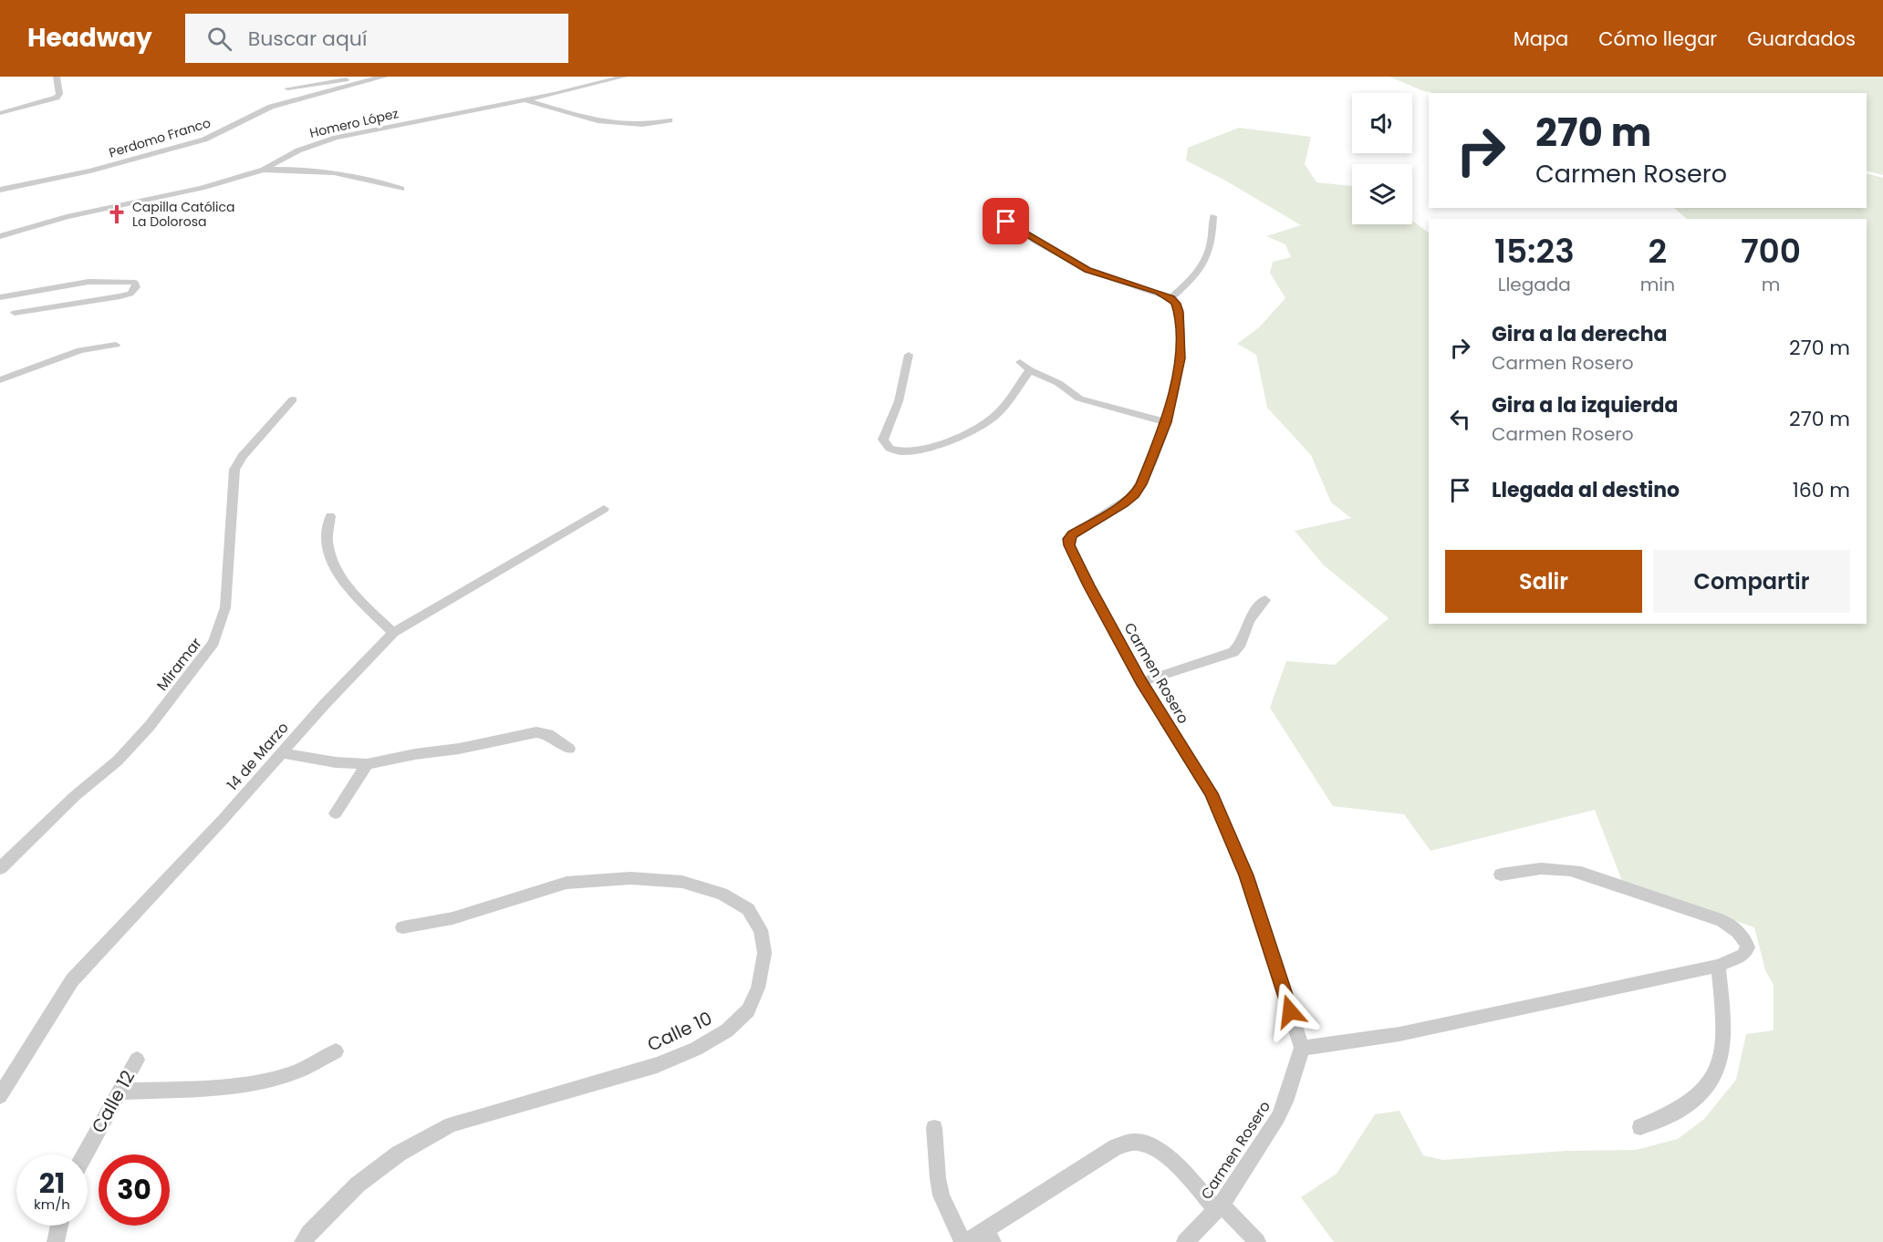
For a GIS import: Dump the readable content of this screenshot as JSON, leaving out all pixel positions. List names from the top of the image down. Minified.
{"streets":{"street":["Homero López","Perdomo Franco","Miramar","Carmen Rosero","14 de Marzo","Calle 10","Calle 12"]},"places":{"church":["Capilla Católica La Dolorosa"]},"page":{"header":"Headway","search":"Buscar aquí","nav":["Mapa","Cómo llegar","Guardados"],"turn":["270 m","Carmen Rosero"],"eta":["15:23","Llegada","2","min","700","m"],"list":[{"name":"Gira a la derecha","note":"Carmen Rosero","value":"270 m"},{"name":"Gira a la izquierda","note":"Carmen Rosero","value":"270 m"},{"name":"Llegada al destino","value":"160 m"}],"buttons":["Salir","Compartir"],"speed":"21 km/h","limit":"30"}}
